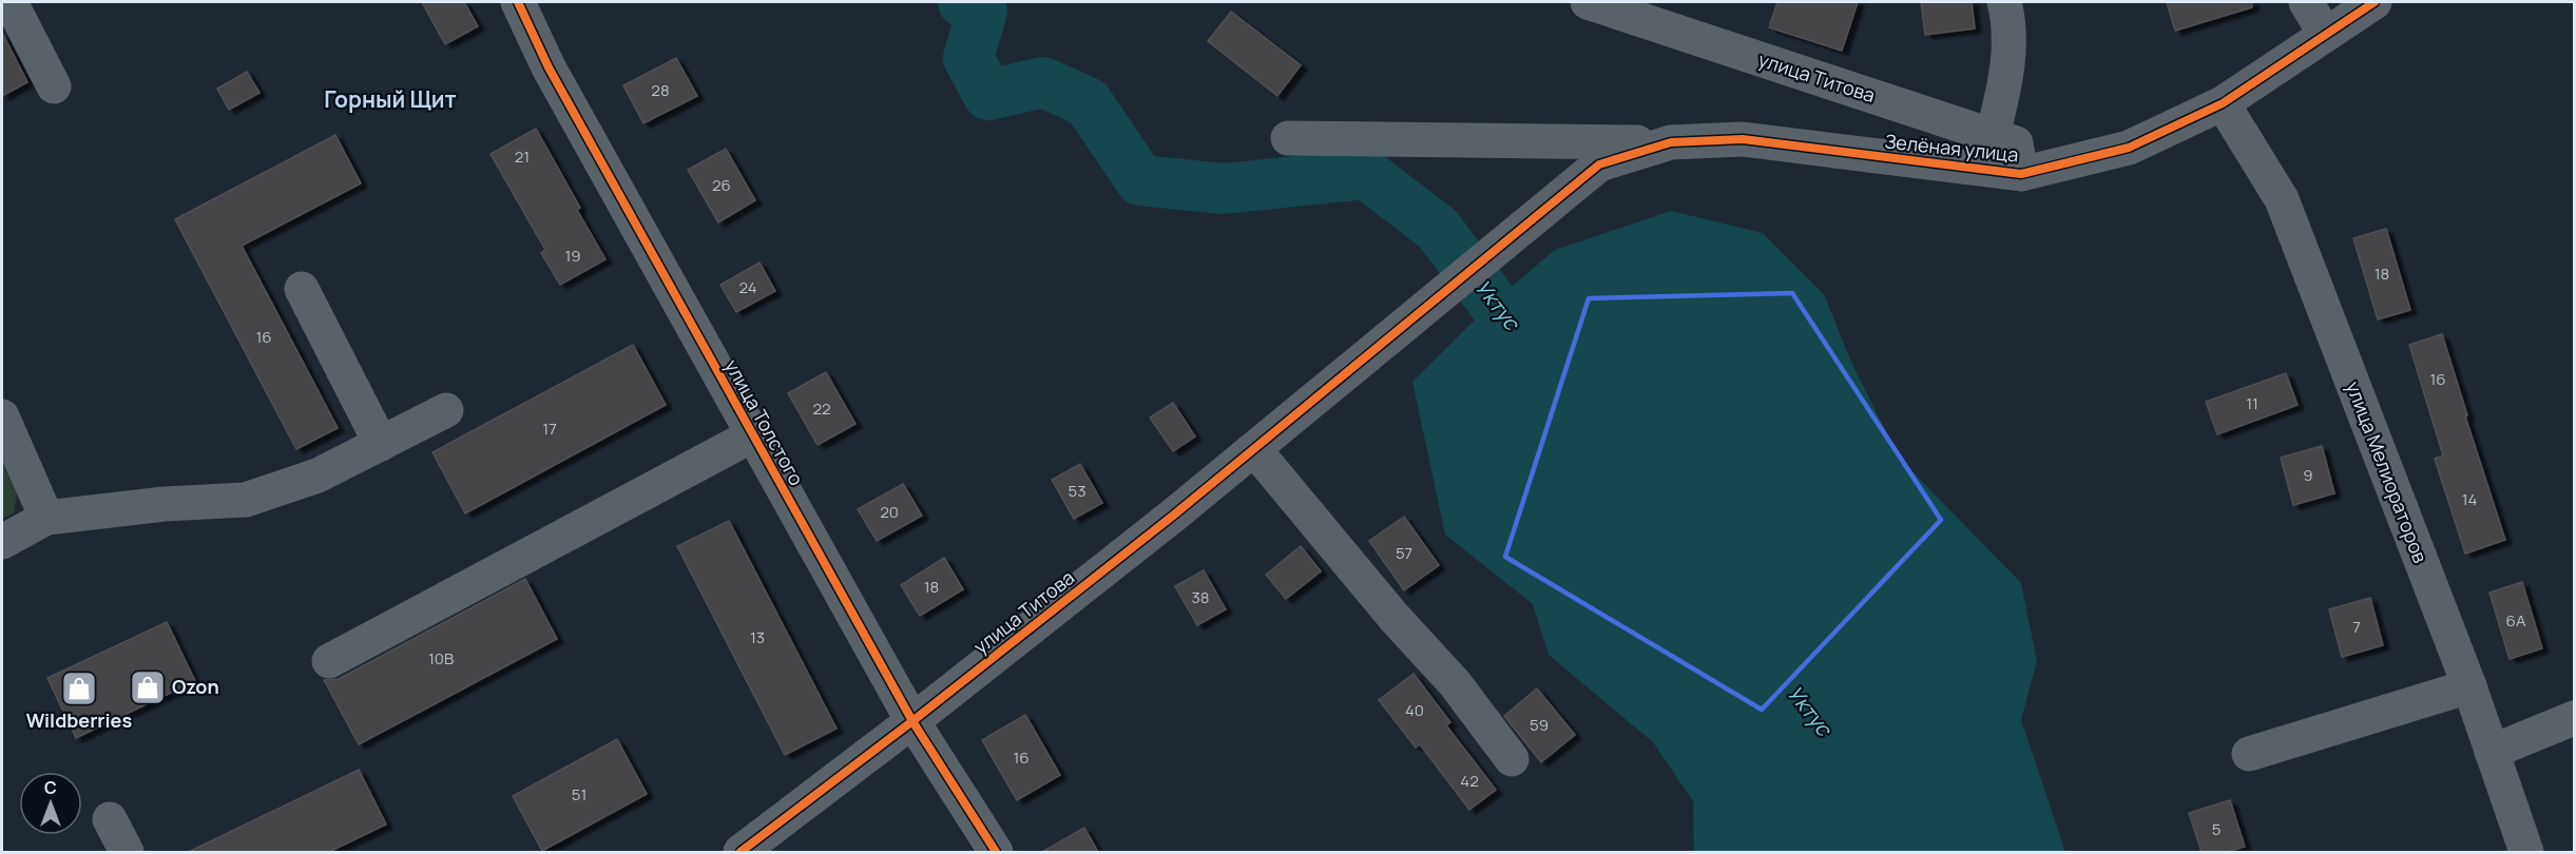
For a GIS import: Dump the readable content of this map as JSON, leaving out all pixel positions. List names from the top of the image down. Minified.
{"streets":{"street":["улица Титова","Зелёная улица","улица Толстого","улица Мелиораторов"]},"crossings":[["улица Титова","Зелёная улица"],["улица Титова","улица Толстого"],["Зелёная улица","улица Мелиораторов"]],"districts":["Горный Щит"],"water":["Уктус"],"places":{"shop":["Ozon","Wildberries"]},"house_numbers":["28","21","26","19","18","24","16","16","11","22","17","9","53","14","20","57","18","38","6А","7","13","10В","40","59","16","42","51","5"],"north":"top"}
